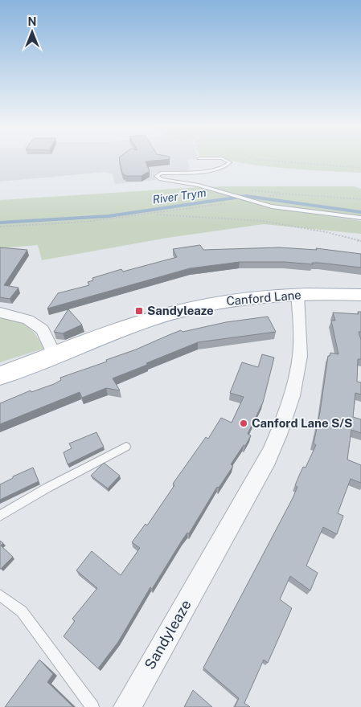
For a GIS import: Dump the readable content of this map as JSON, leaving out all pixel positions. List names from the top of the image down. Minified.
{"streets":{"main road":["Canford Lane"],"street":["Sandyleaze"]},"crossings":[["Canford Lane","Sandyleaze"]],"water":["River Trym"],"places":{"transit":["Sandyleaze"],"other":["Canford Lane S/S"]},"north":"top"}
